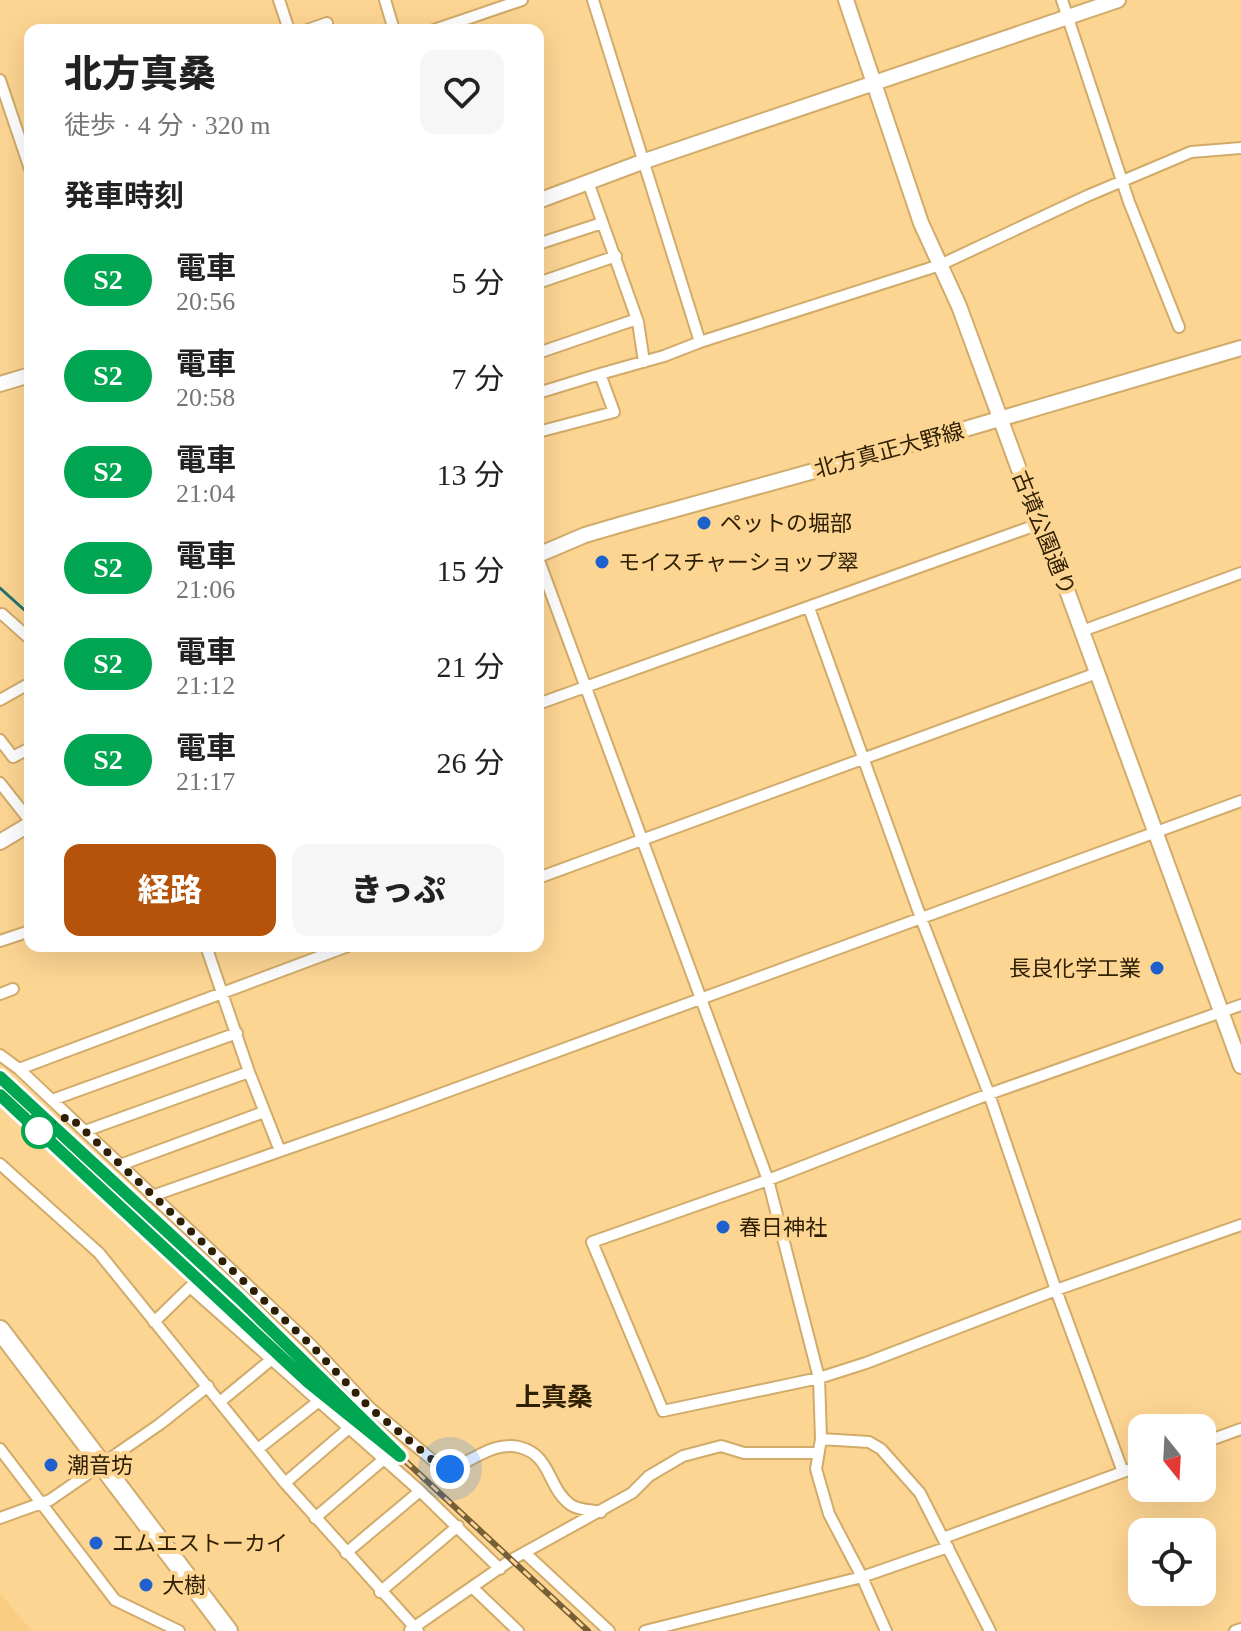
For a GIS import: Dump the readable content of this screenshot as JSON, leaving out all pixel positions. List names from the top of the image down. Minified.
{"streets":{"street":["北方真正大野線","古墳公園通り"]},"crossings":[["北方真正大野線","古墳公園通り"]],"districts":["上真桑"],"places":["ペットの堀部","モイスチャーショップ翠","長良化学工業","春日神社","潮音坊","エムエストーカイ","大樹"],"north":"bottom","page":{"heading":[["北方真桑","徒歩 · 4 分 · 320 m"],"発車時刻"],"list":[{"mark":"S2","name":"電車","note":"20:56","value":"5 分"},{"mark":"S2","name":"電車","note":"20:58","value":"7 分"},{"mark":"S2","name":"電車","note":"21:04","value":"13 分"},{"mark":"S2","name":"電車","note":"21:06","value":"15 分"},{"mark":"S2","name":"電車","note":"21:12","value":"21 分"},{"mark":"S2","name":"電車","note":"21:17","value":"26 分"}],"buttons":["経路","きっぷ"]}}
